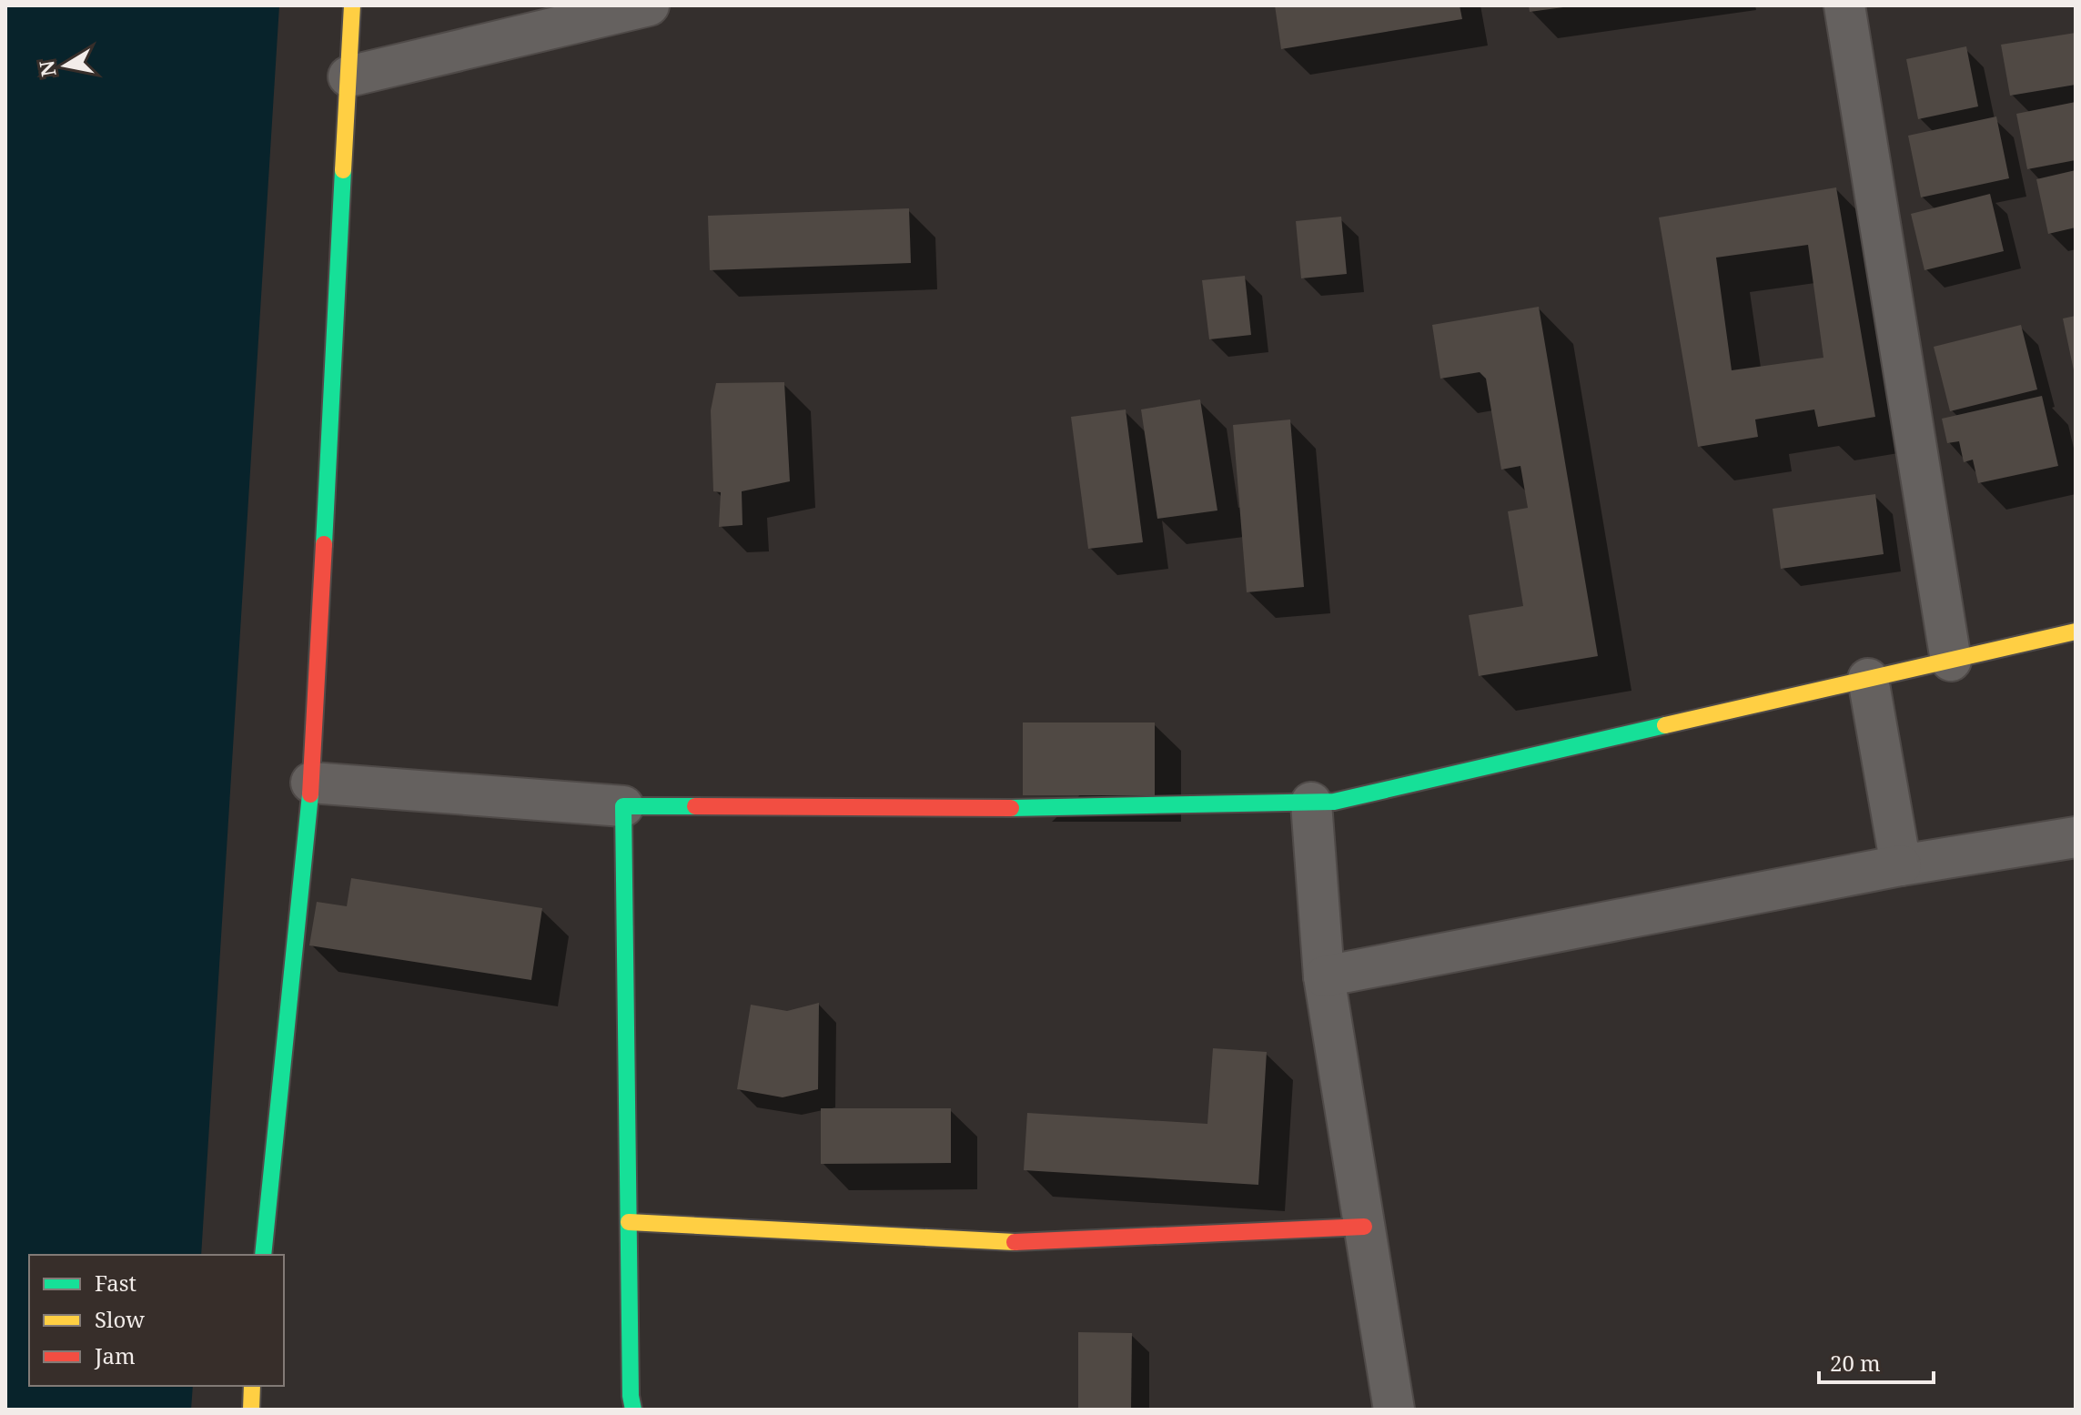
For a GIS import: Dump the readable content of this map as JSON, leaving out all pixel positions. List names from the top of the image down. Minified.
{"legend":["Fast","Slow","Jam"],"scale_bar":"20 m","north":"left"}
